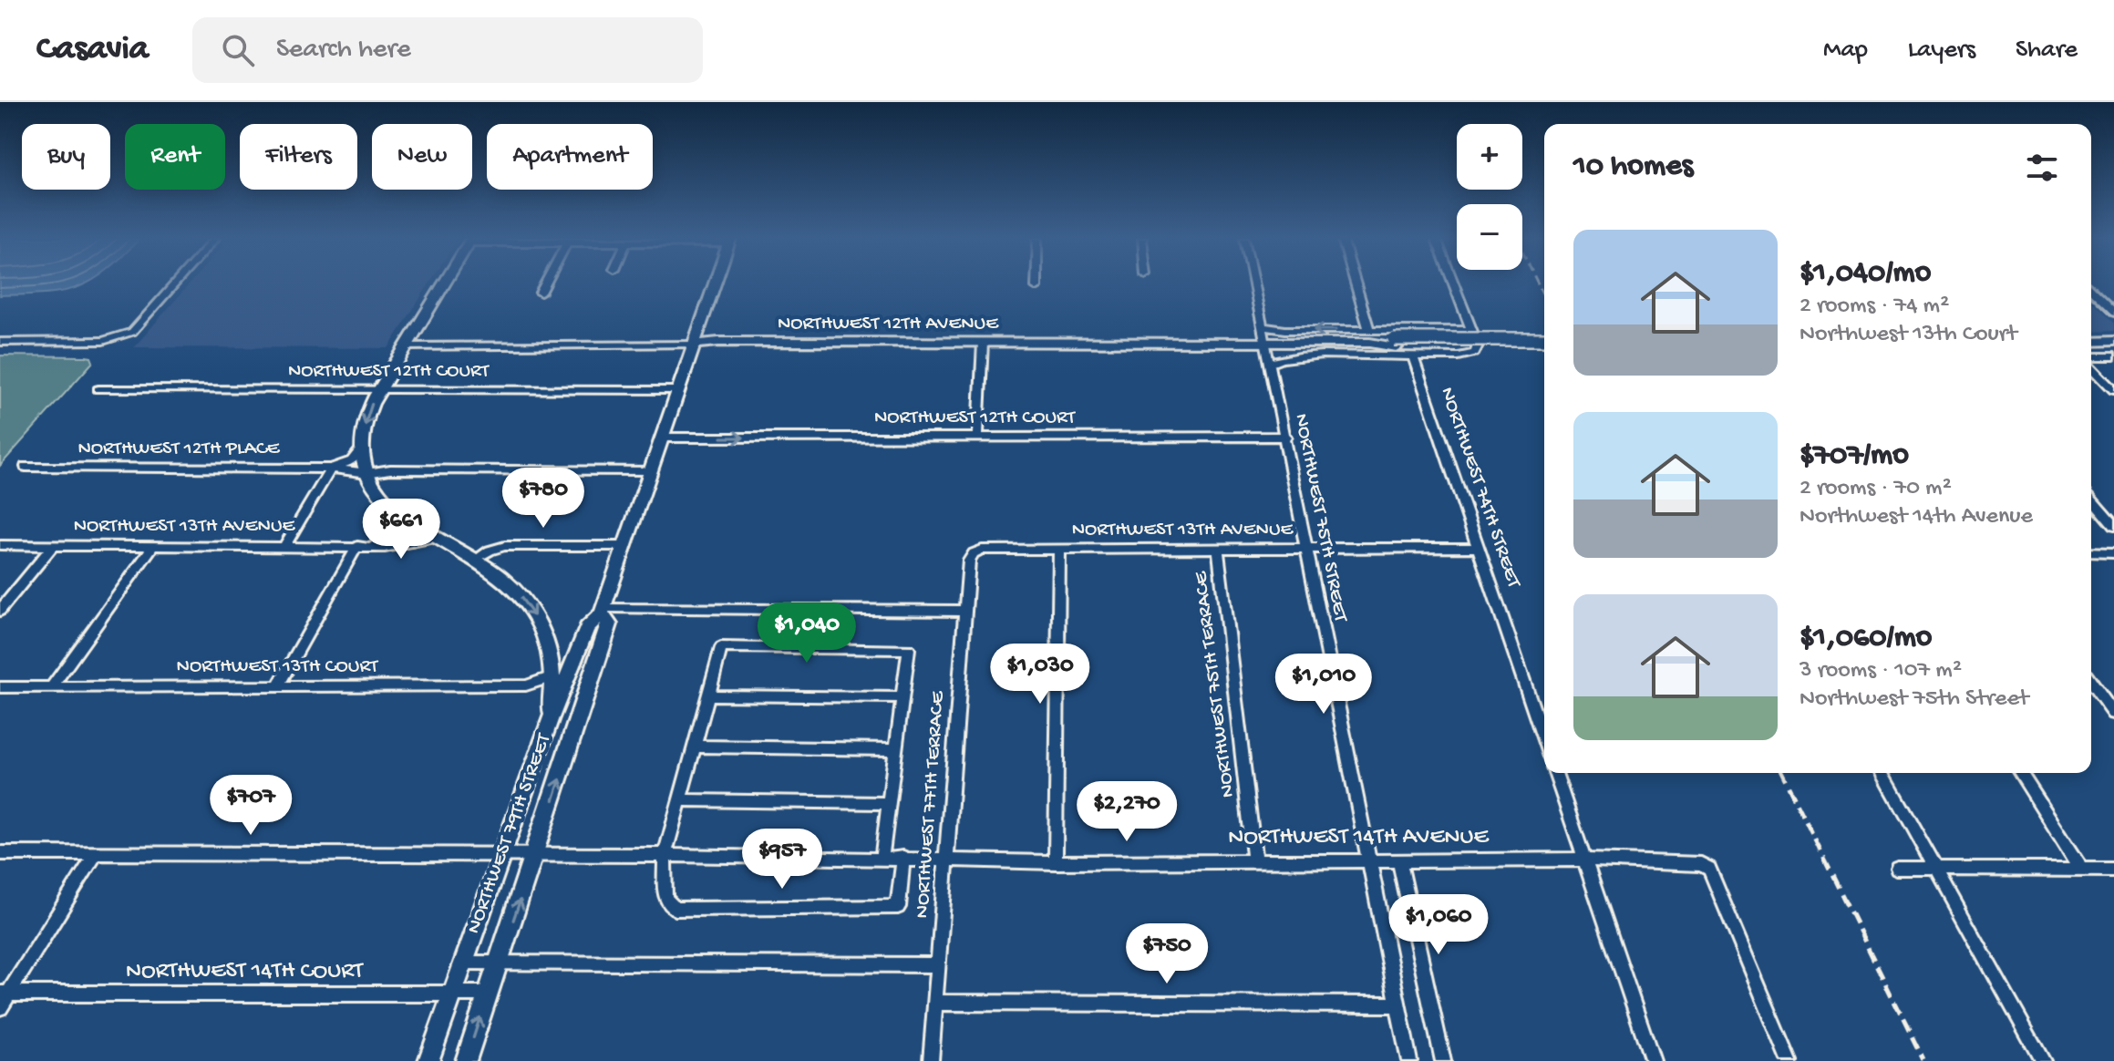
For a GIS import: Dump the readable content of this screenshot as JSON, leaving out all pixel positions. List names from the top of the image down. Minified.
{"streets":{"main road":["NORTHWEST 12TH AVENUE","NORTHWEST 79TH STREET"],"street":["NORTHWEST 12TH COURT","NORTHWEST 12TH PLACE","NORTHWEST 74TH STREET","NORTHWEST 75TH STREET","NORTHWEST 13TH AVENUE","NORTHWEST 13TH COURT","NORTHWEST 75TH TERRACE","NORTHWEST 77TH TERRACE","NORTHWEST 14TH AVENUE","NORTHWEST 14TH COURT"]},"crossings":[["NORTHWEST 12TH AVENUE","NORTHWEST 75TH STREET"],["NORTHWEST 12TH AVENUE","NORTHWEST 79TH STREET"],["NORTHWEST 12TH COURT","NORTHWEST 75TH STREET"],["NORTHWEST 12TH COURT","NORTHWEST 79TH STREET"],["NORTHWEST 12TH PLACE","NORTHWEST 79TH STREET"],["NORTHWEST 74TH STREET","NORTHWEST 13TH AVENUE"],["NORTHWEST 75TH STREET","NORTHWEST 13TH AVENUE"],["NORTHWEST 75TH STREET","NORTHWEST 14TH AVENUE"],["NORTHWEST 13TH AVENUE","NORTHWEST 75TH TERRACE"],["NORTHWEST 13TH AVENUE","NORTHWEST 77TH TERRACE"],["NORTHWEST 75TH TERRACE","NORTHWEST 14TH AVENUE"],["NORTHWEST 77TH TERRACE","NORTHWEST 14TH AVENUE"],["NORTHWEST 79TH STREET","NORTHWEST 14TH AVENUE"],["NORTHWEST 79TH STREET","NORTHWEST 14TH COURT"]],"page":{"header":"Casavia","search":"Search here","nav":["Map","Layers","Share"],"map_buttons":["+","−"],"chip":["Buy","Rent","Filters","New","Apartment"],"heading":"10 homes","list":[{"name":"$1,040/mo","note":"2 rooms · 74 m² · Northwest 13th Court"},{"name":"$707/mo","note":"2 rooms · 70 m² · Northwest 14th Avenue"},{"name":"$1,060/mo","note":"3 rooms · 107 m² · Northwest 75th Street"}],"price":["$780","$661","$1,040","$1,030","$1,010","$707","$2,270","$957","$1,060","$750"]}}
